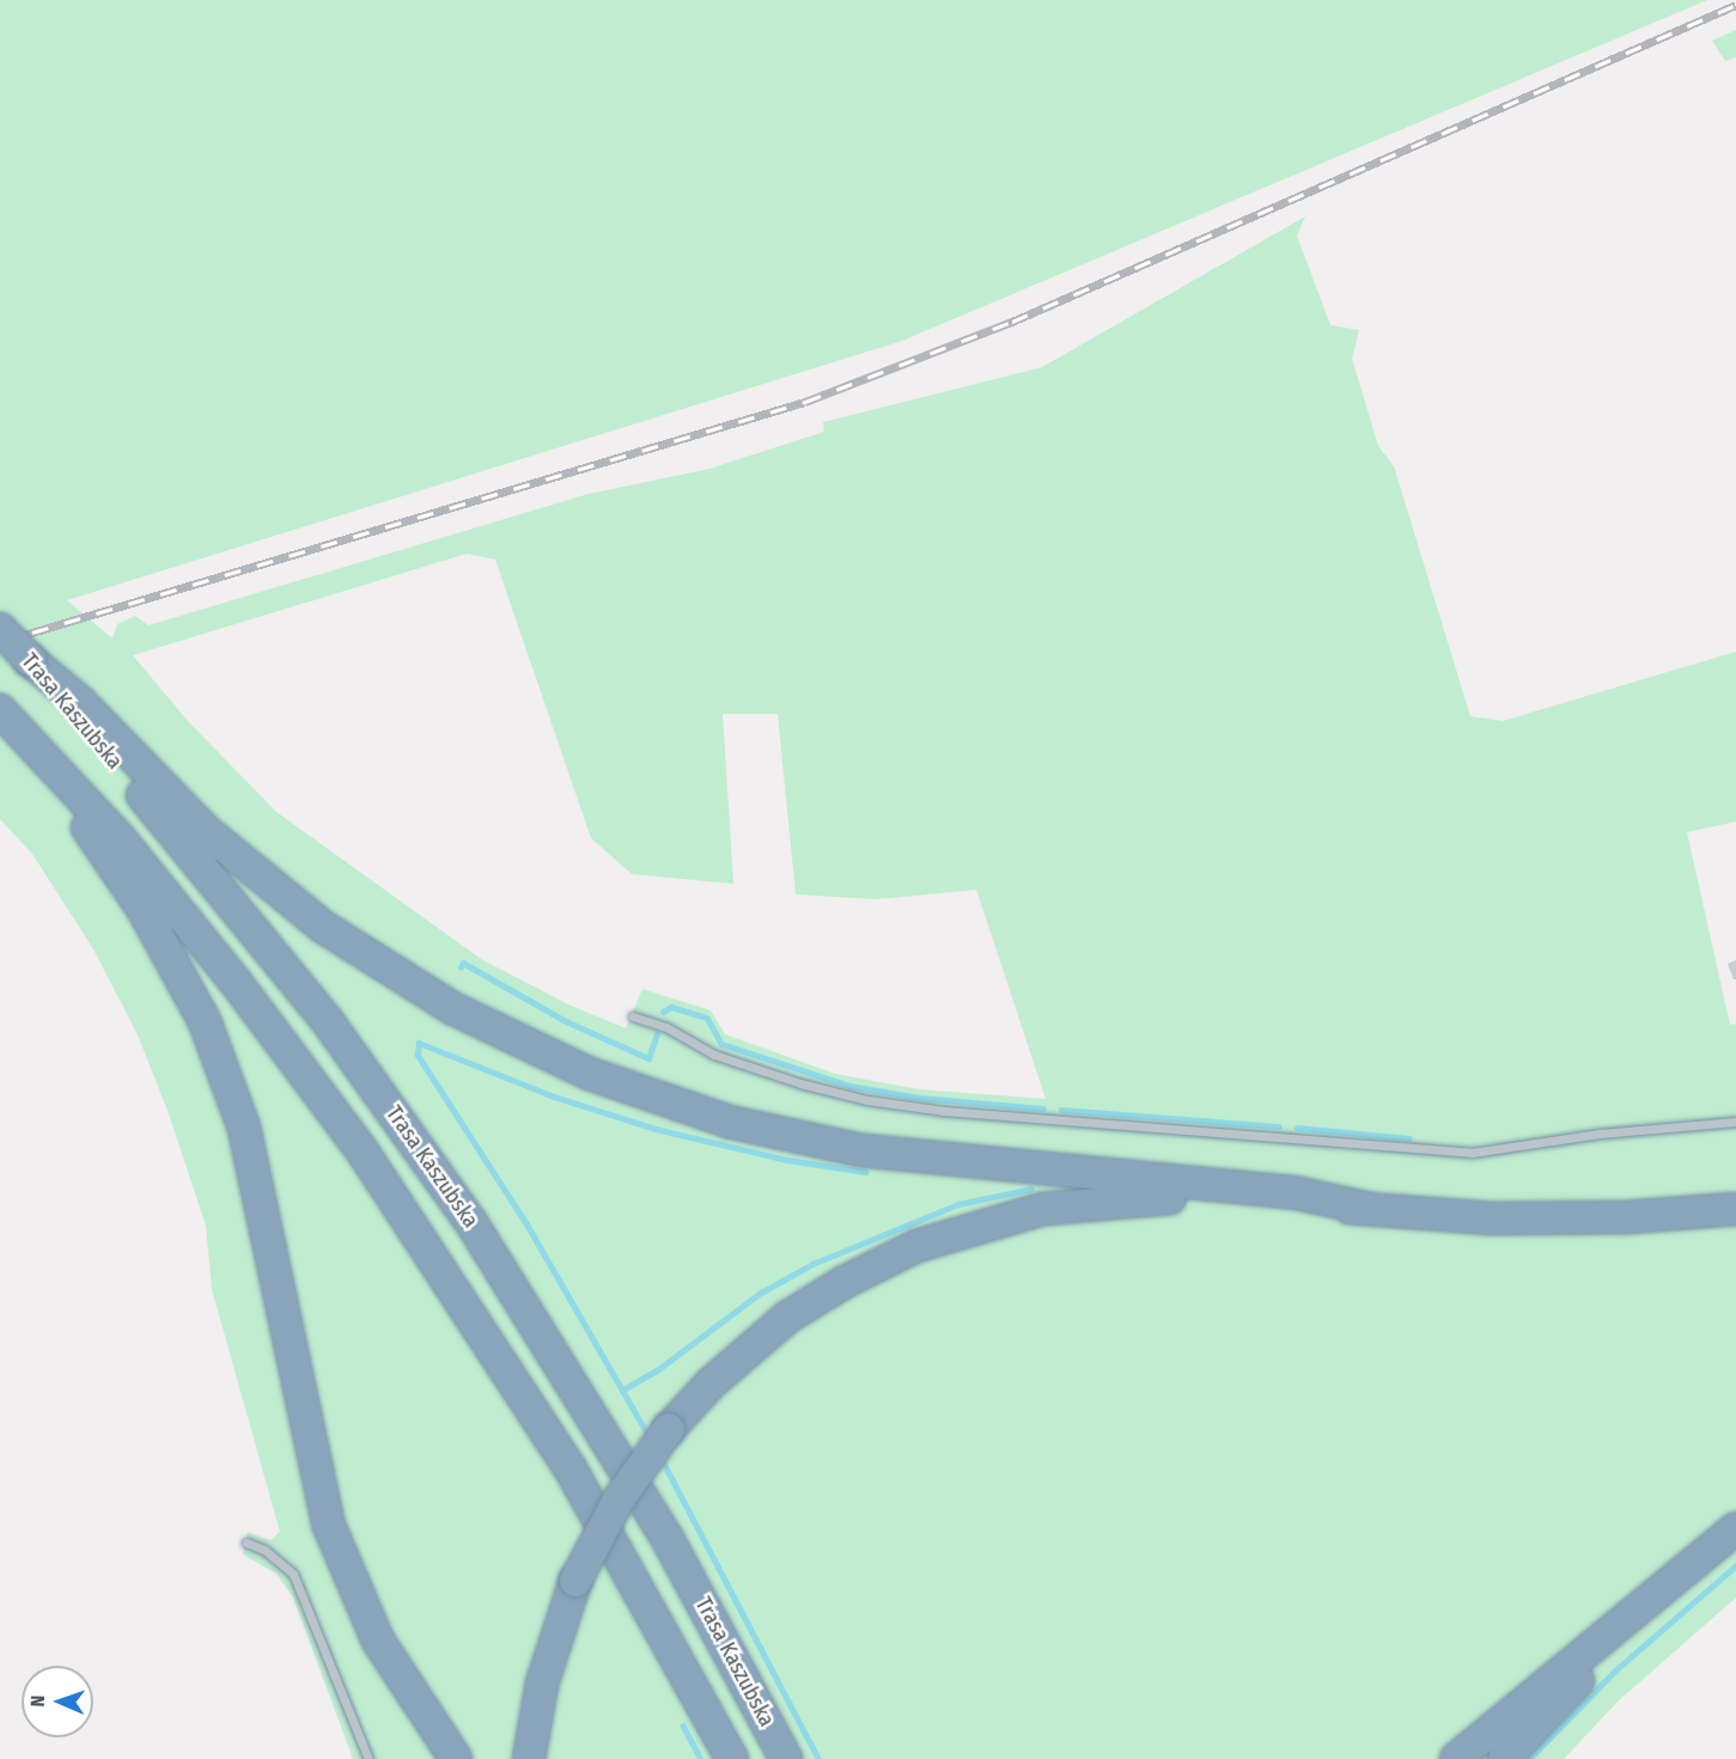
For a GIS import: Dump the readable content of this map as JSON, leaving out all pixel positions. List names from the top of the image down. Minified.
{"streets":{"highway":["Trasa Kaszubska"]},"north":"left"}
